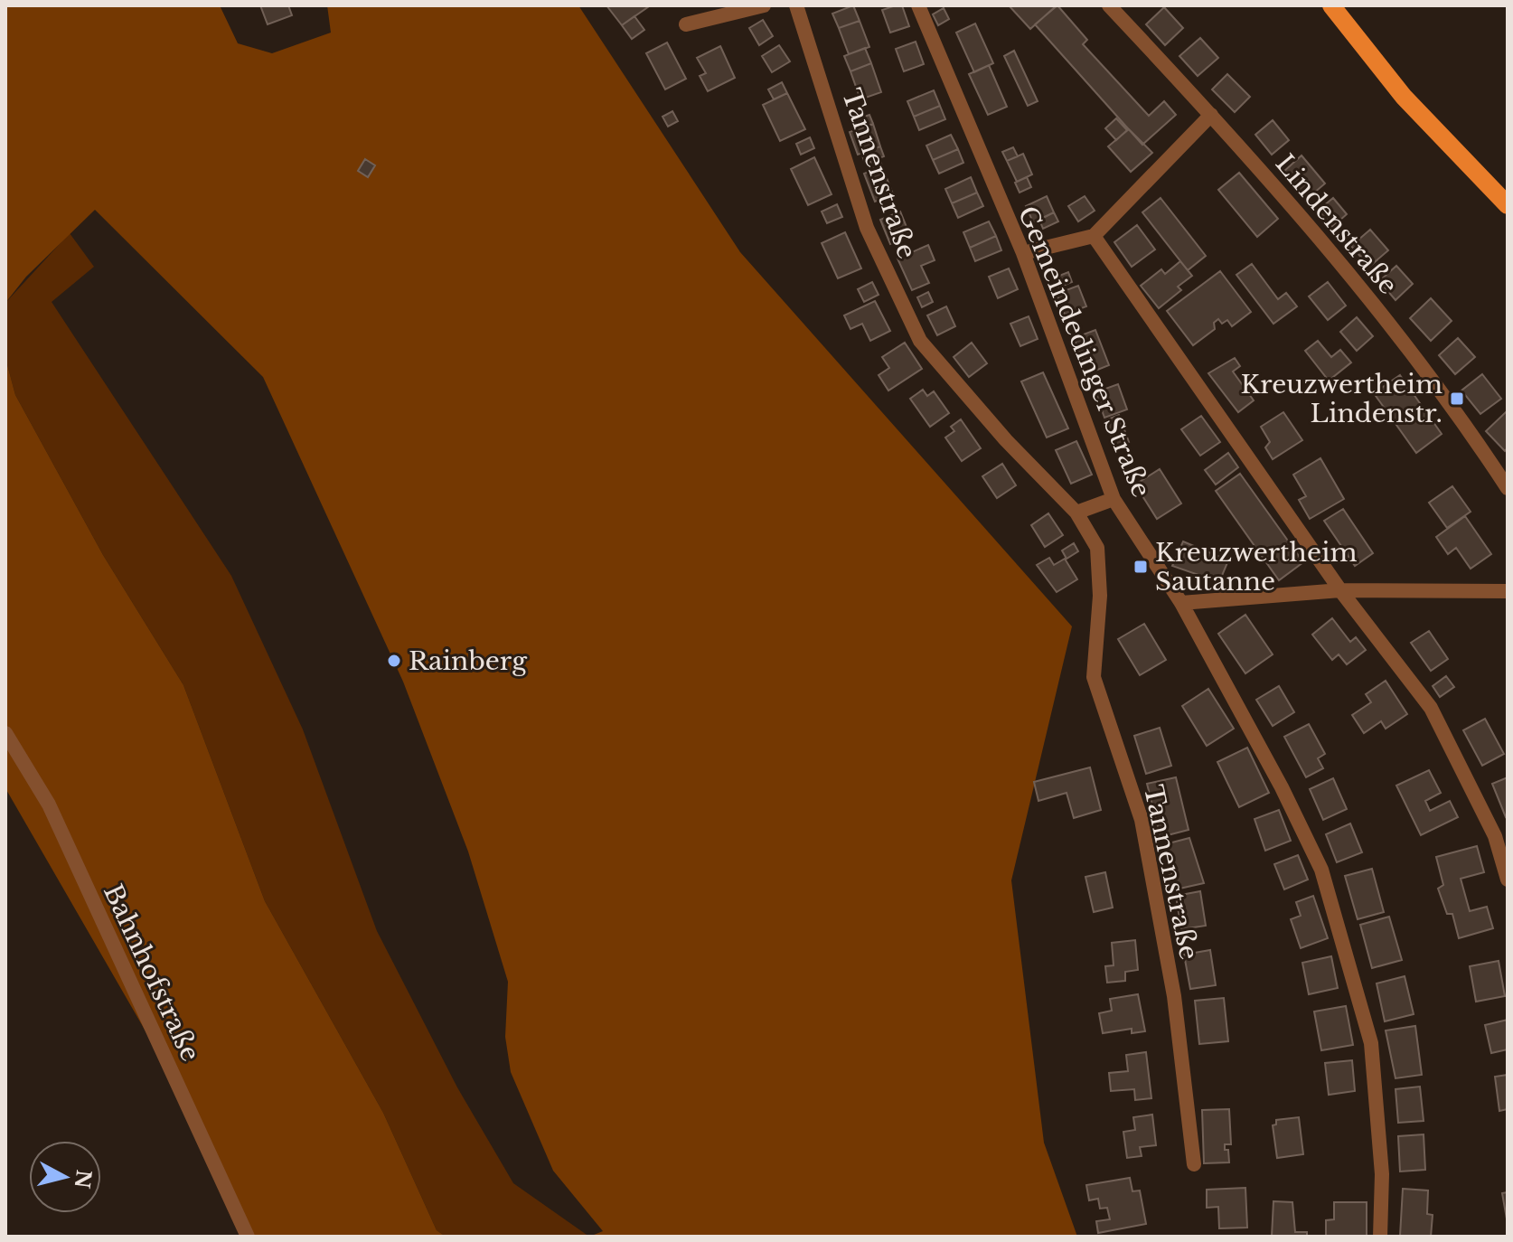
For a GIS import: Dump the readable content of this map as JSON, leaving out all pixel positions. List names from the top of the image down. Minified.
{"streets":{"street":["Tannenstraße","Lindenstraße","Gemeindedinger Straße","Bahnhofstraße"]},"places":{"transit":["Kreuzwertheim Lindenstr.","Kreuzwertheim Sautanne"],"other":["Rainberg"]},"north":"right"}
